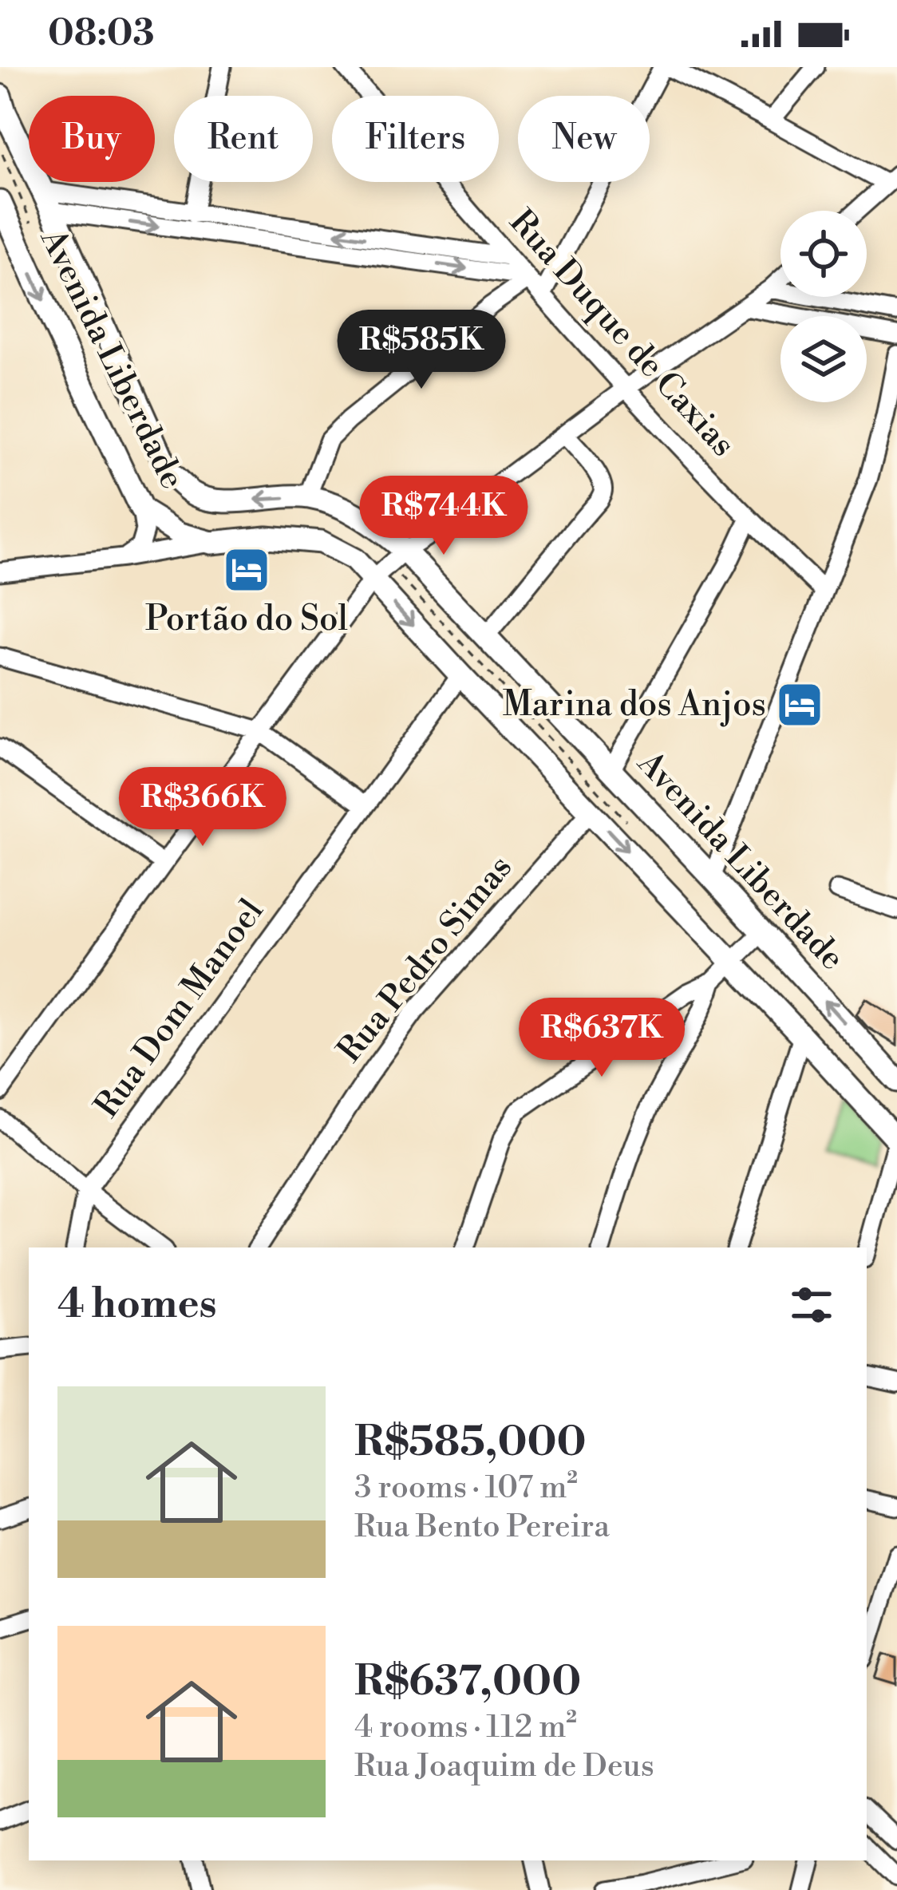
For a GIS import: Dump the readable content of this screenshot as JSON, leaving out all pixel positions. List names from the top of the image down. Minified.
{"streets":{"main road":["Avenida Liberdade"],"street":["Rua Duque de Caxias","Rua Pedro Simas","Rua Dom Manoel"]},"crossings":[["Avenida Liberdade","Rua Pedro Simas"],["Avenida Liberdade","Rua Dom Manoel"]],"places":{"hotel":["Portão do Sol","Marina dos Anjos"]},"page":{"status":"08:03","chip":["Buy","Rent","Filters","New"],"price":["R$585K","R$744K","R$366K","R$637K"],"heading":"4 homes","list":[{"name":"R$585,000","note":"3 rooms · 107 m² · Rua Bento Pereira"},{"name":"R$637,000","note":"4 rooms · 112 m² · Rua Joaquim de Deus"}]}}
